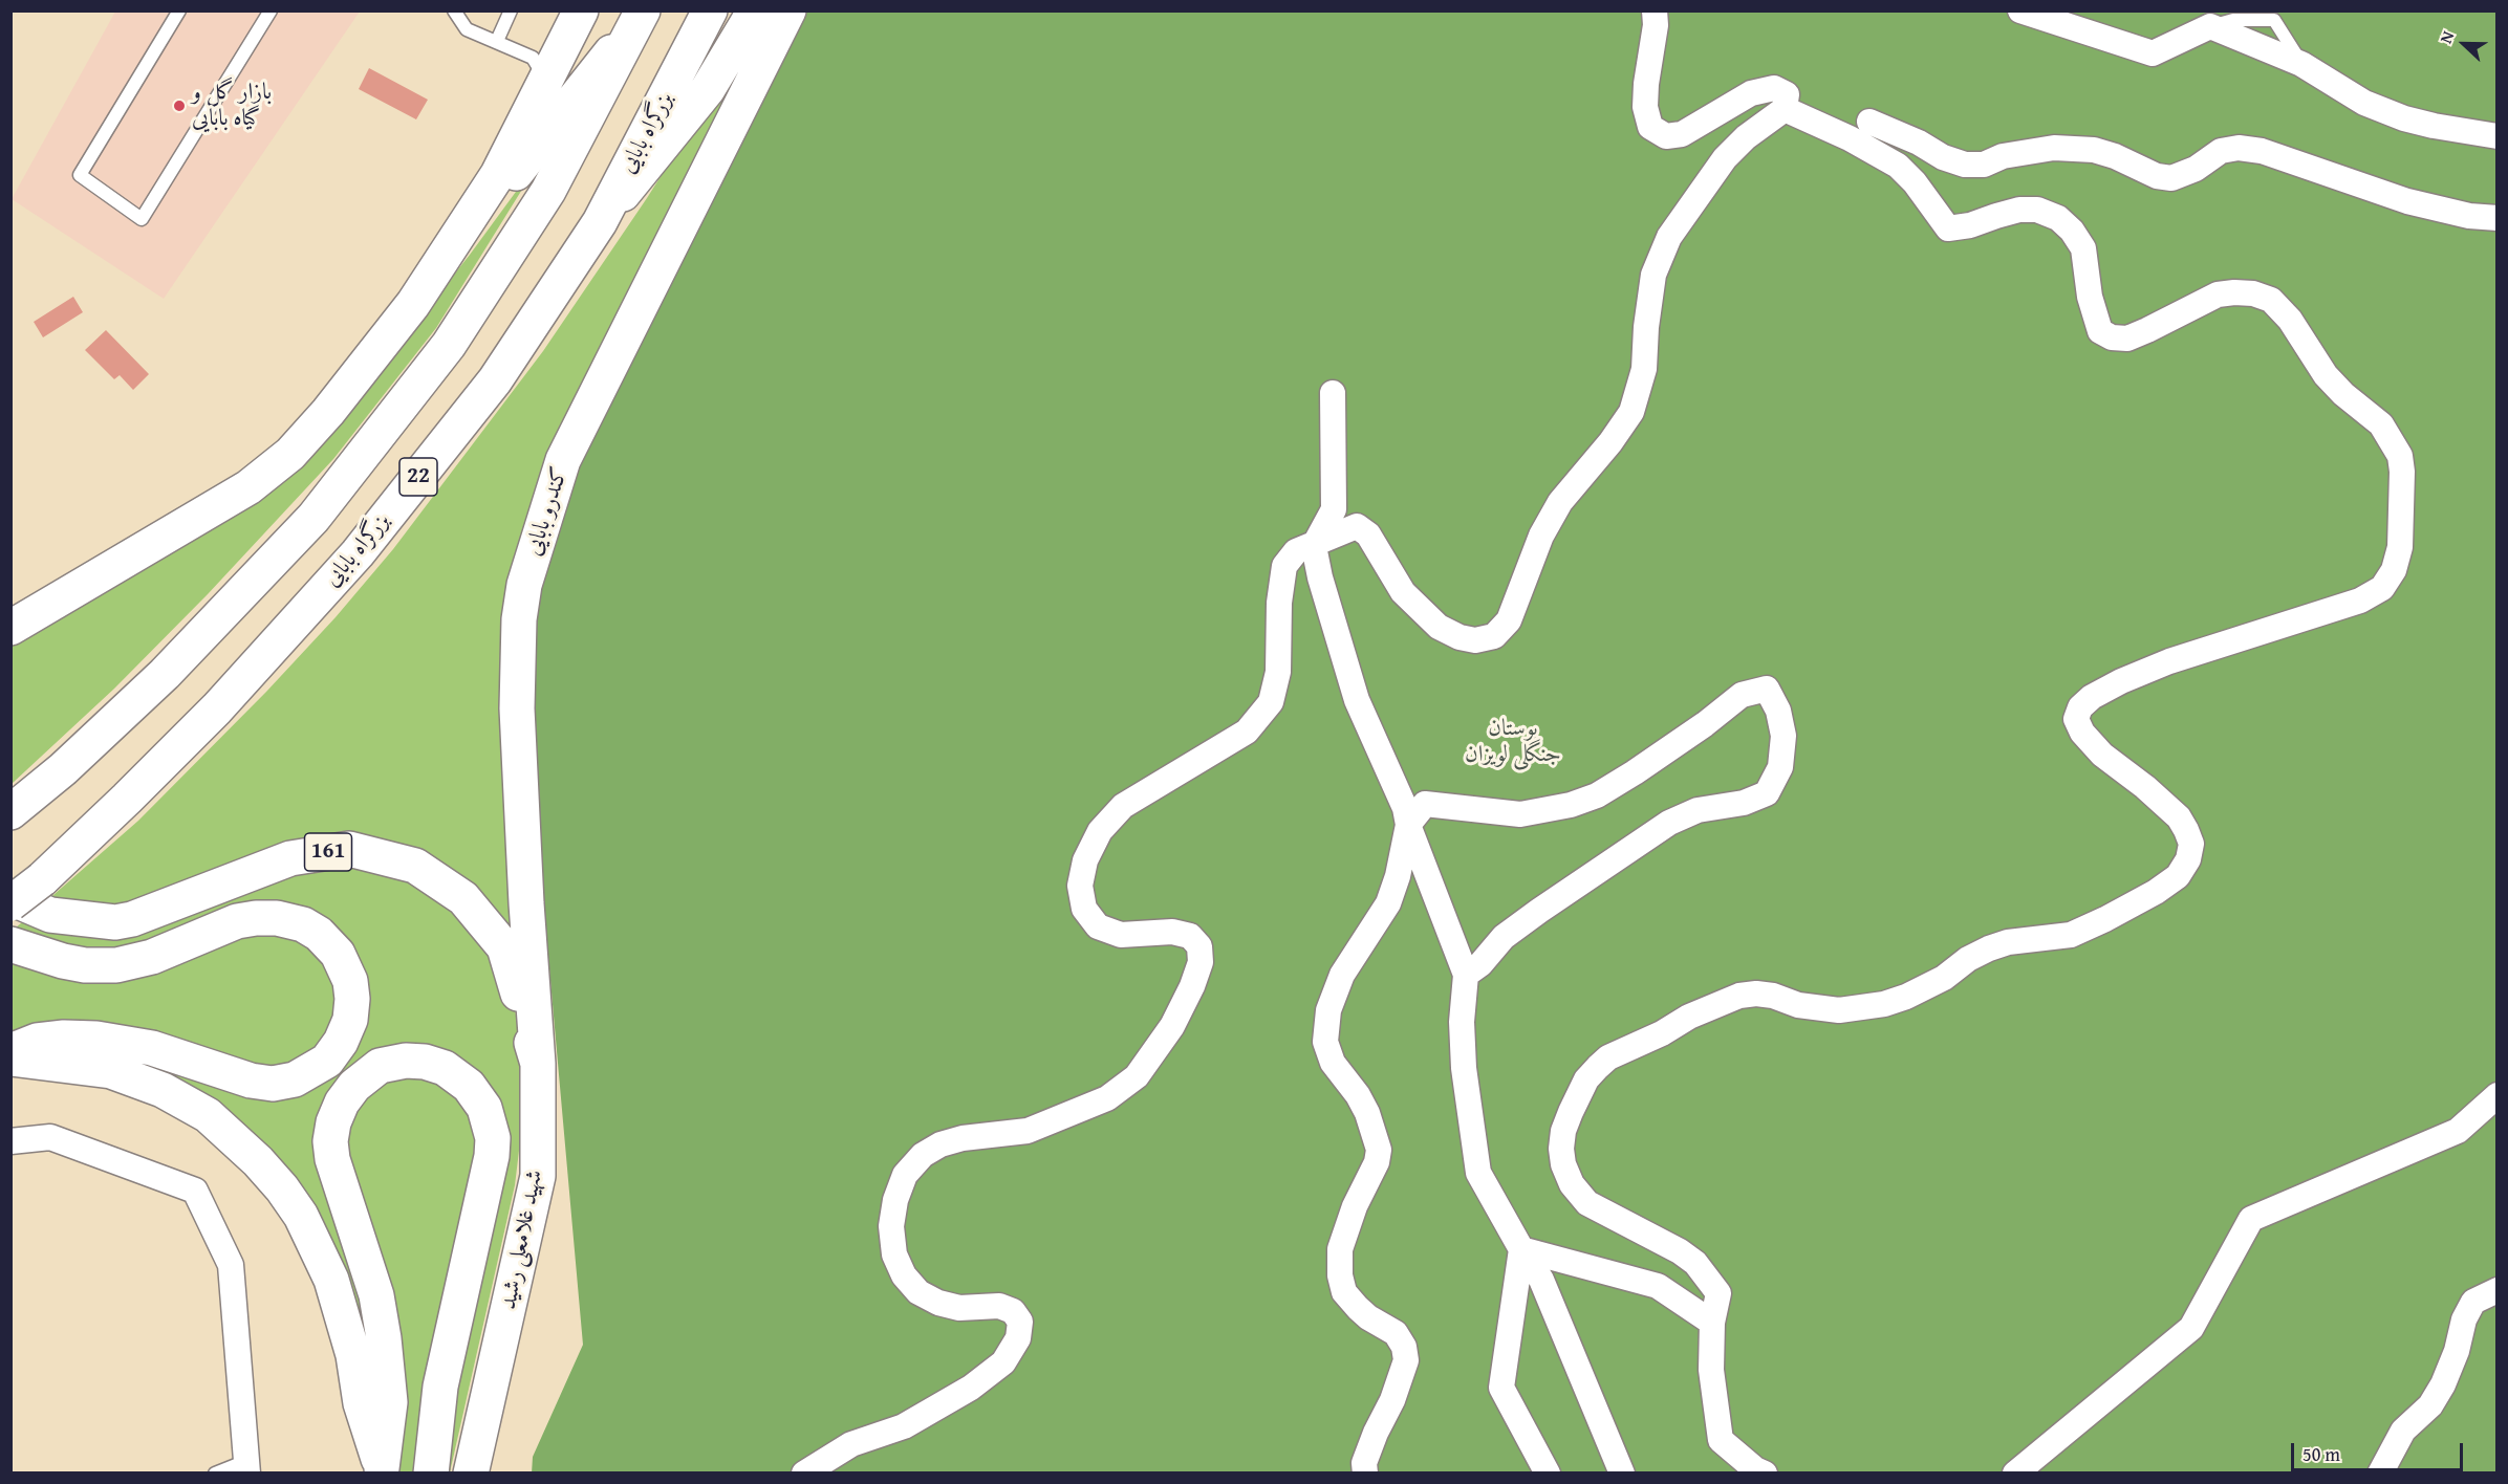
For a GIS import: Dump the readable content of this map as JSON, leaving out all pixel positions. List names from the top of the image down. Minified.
{"streets":{"main road":["بزرگراه بابایی","22","کندرو بابایی","161","شهید غلامعلی رشید"]},"crossings":[["کندرو بابایی","شهید غلامعلی رشید"]],"parks":["بوستان جنگلی لویزان"],"places":["بازار گل و گیاه بابایی"],"scale_bar":"50 m","north":"left"}
